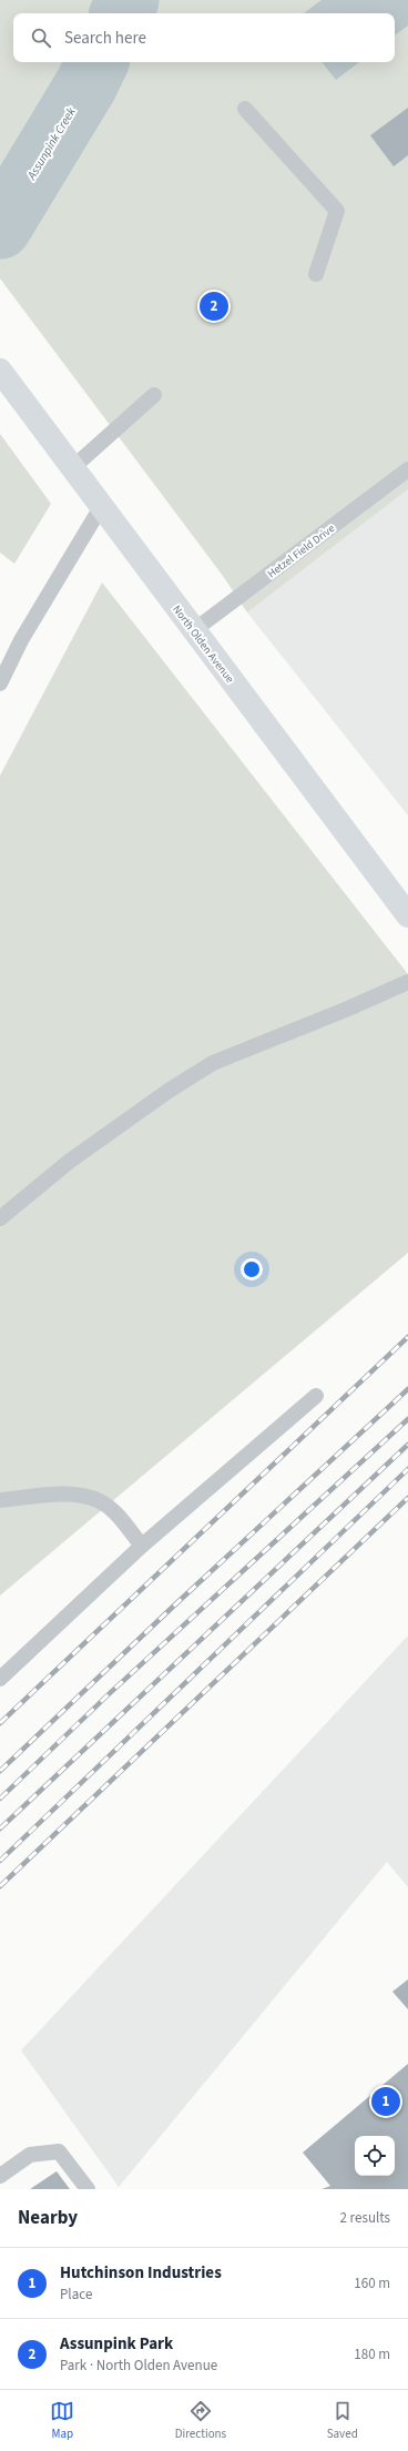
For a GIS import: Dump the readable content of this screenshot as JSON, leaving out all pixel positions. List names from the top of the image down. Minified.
{"streets":{"main road":["North Olden Avenue"],"lane":["Hetzel Field Drive"]},"crossings":[["Hetzel Field Drive","North Olden Avenue"]],"water":["Assunpink Creek"],"page":{"search":"Search here","pins":["2","1"],"heading":["Nearby","2 results"],"list":[{"mark":"1","name":"Hutchinson Industries","note":"Place","value":"160 m"},{"mark":"2","name":"Assunpink Park","note":"Park · North Olden Avenue","value":"180 m"}],"nav":["Map","Directions","Saved"]}}
